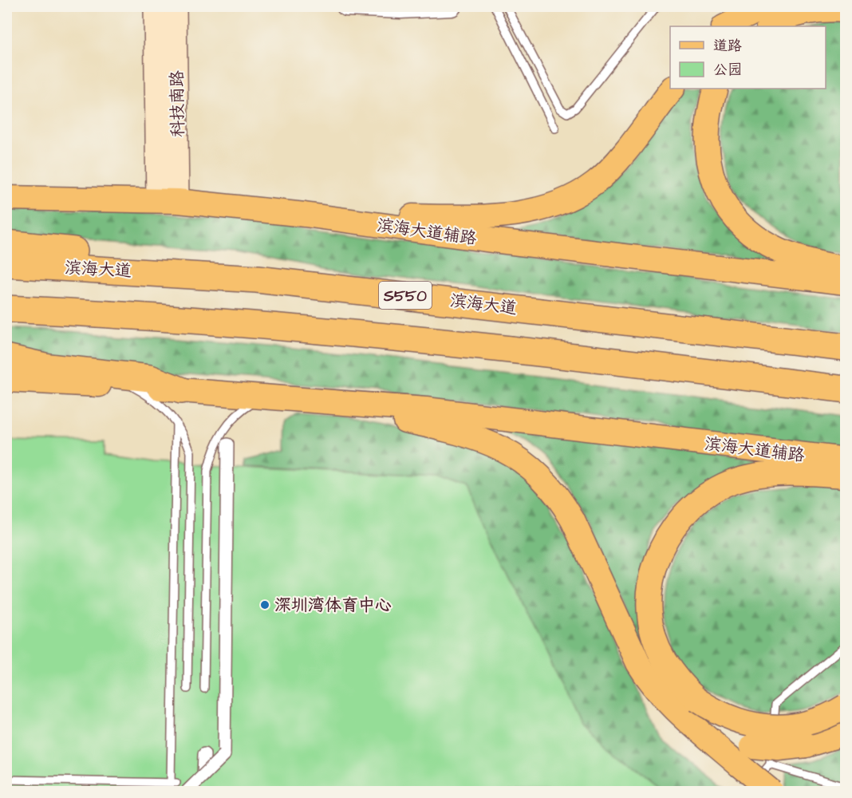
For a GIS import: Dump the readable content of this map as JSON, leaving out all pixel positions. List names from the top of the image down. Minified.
{"streets":{"highway":["滨海大道","S550"],"main road":["科技南路","滨海大道辅路"]},"crossings":[["科技南路","滨海大道辅路"]],"places":["深圳湾体育中心"],"legend":["道路","公园"]}
